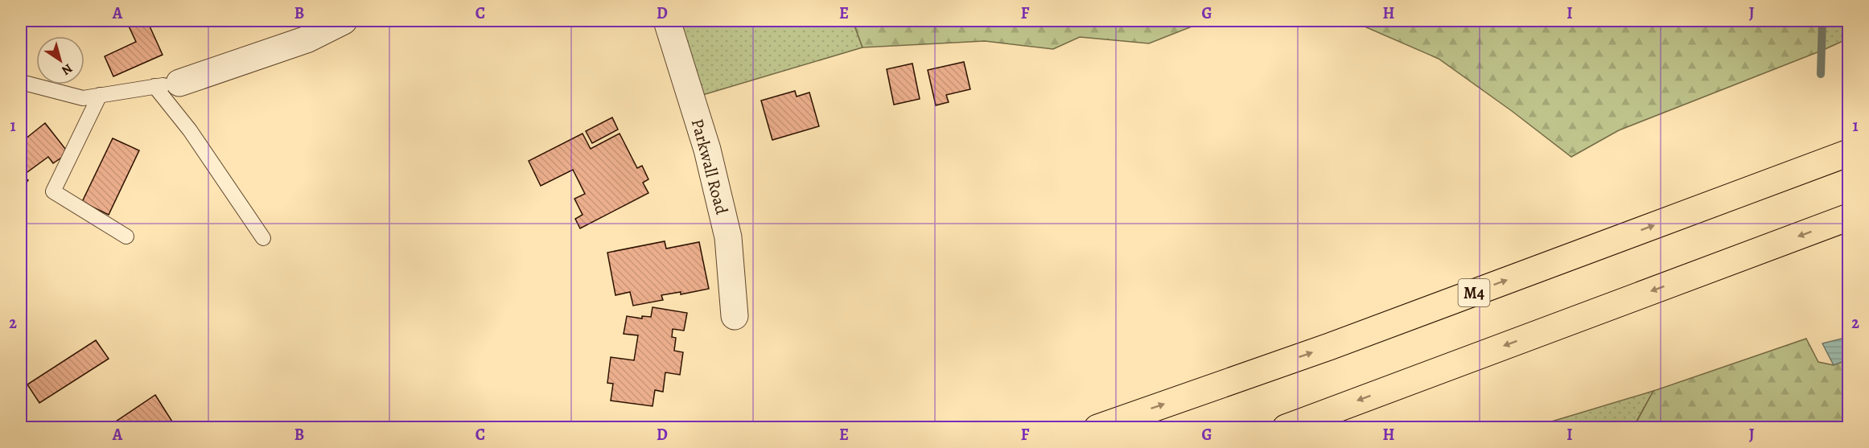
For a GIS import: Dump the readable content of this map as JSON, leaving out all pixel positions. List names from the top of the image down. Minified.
{"streets":{"highway":["M4"],"street":["Parkwall Road"]},"north":"bottom right","grid":{"columns":["A","B","C","D","E","F","G","H","I","J"],"rows":["1","2"]}}
